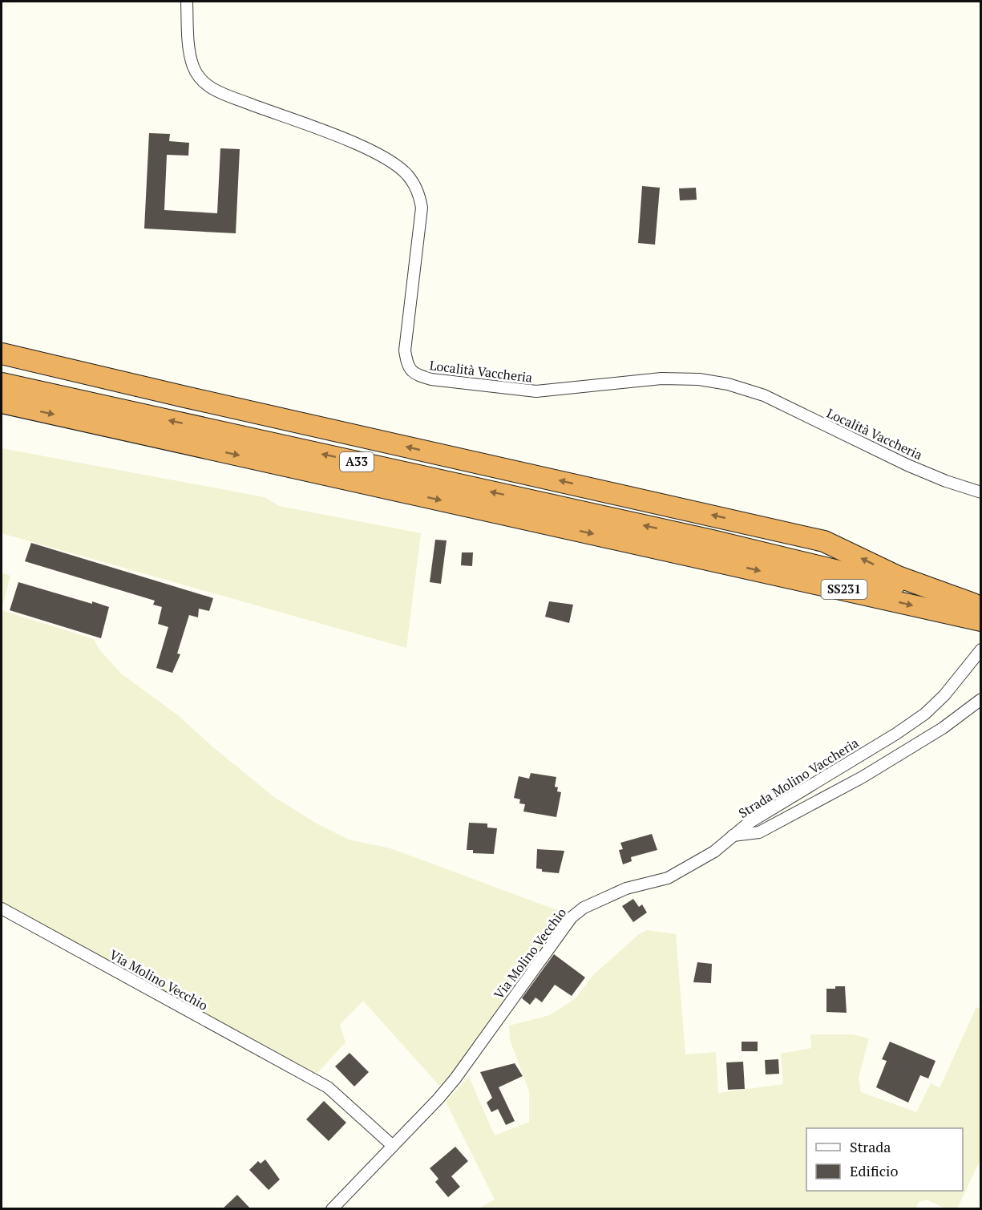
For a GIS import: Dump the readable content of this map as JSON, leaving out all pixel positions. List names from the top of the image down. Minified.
{"streets":{"highway":["A33","SS231"],"street":["Località Vaccheria","Strada Molino Vaccheria","Via Molino Vecchio"]},"crossings":[["A33","SS231"],["Strada Molino Vaccheria","Via Molino Vecchio"]],"legend":["Strada","Edificio"]}
